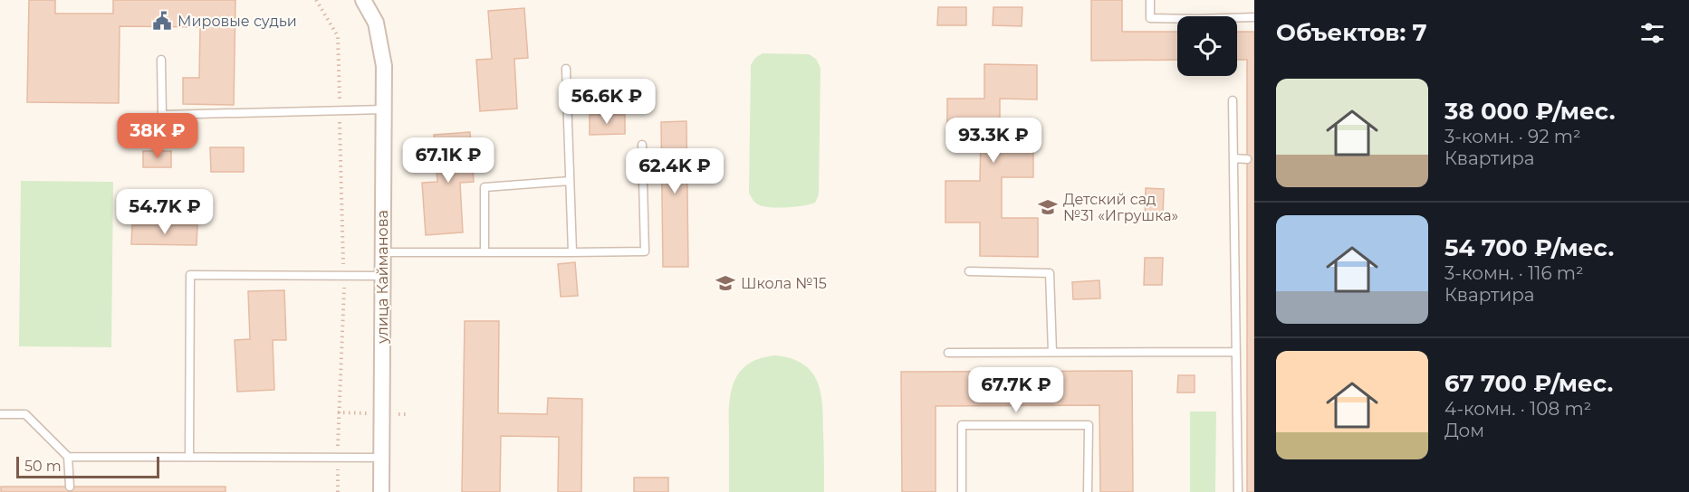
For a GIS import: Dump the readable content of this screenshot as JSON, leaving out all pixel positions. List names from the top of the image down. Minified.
{"streets":{"street":["улица Кайманова"]},"places":{"public building":["Мировые судьи"],"school or university":["Детский сад №31 «Игрушка»","Школа №15"]},"scale_bar":"50 m","page":{"heading":"Объектов: 7","list":[{"name":"38 000 ₽/мес.","note":"3-комн. · 92 m² · Квартира"},{"name":"54 700 ₽/мес.","note":"3-комн. · 116 m² · Квартира"},{"name":"67 700 ₽/мес.","note":"4-комн. · 108 m² · Дом"}],"price":["56.6K ₽","38K ₽","93.3K ₽","67.1K ₽","62.4K ₽","54.7K ₽","67.7K ₽"],"scale":"50 m"}}
